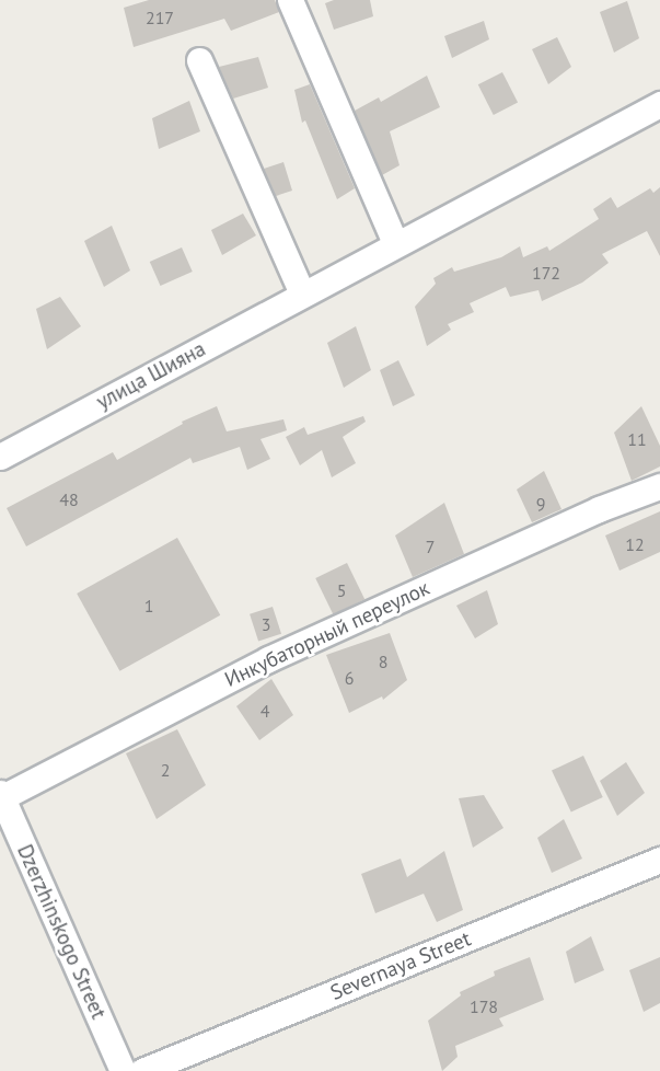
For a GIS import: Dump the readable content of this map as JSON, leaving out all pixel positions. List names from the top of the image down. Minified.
{"streets":{"street":["улица Шияна","Инкубаторный переулок","Dzerzhinskogo Street","Severnaya Street"]},"crossings":[["Инкубаторный переулок","Dzerzhinskogo Street"]],"house_numbers":["217","172","11","48","9","12","7","5","1","3","8","6","4","2","178"]}
